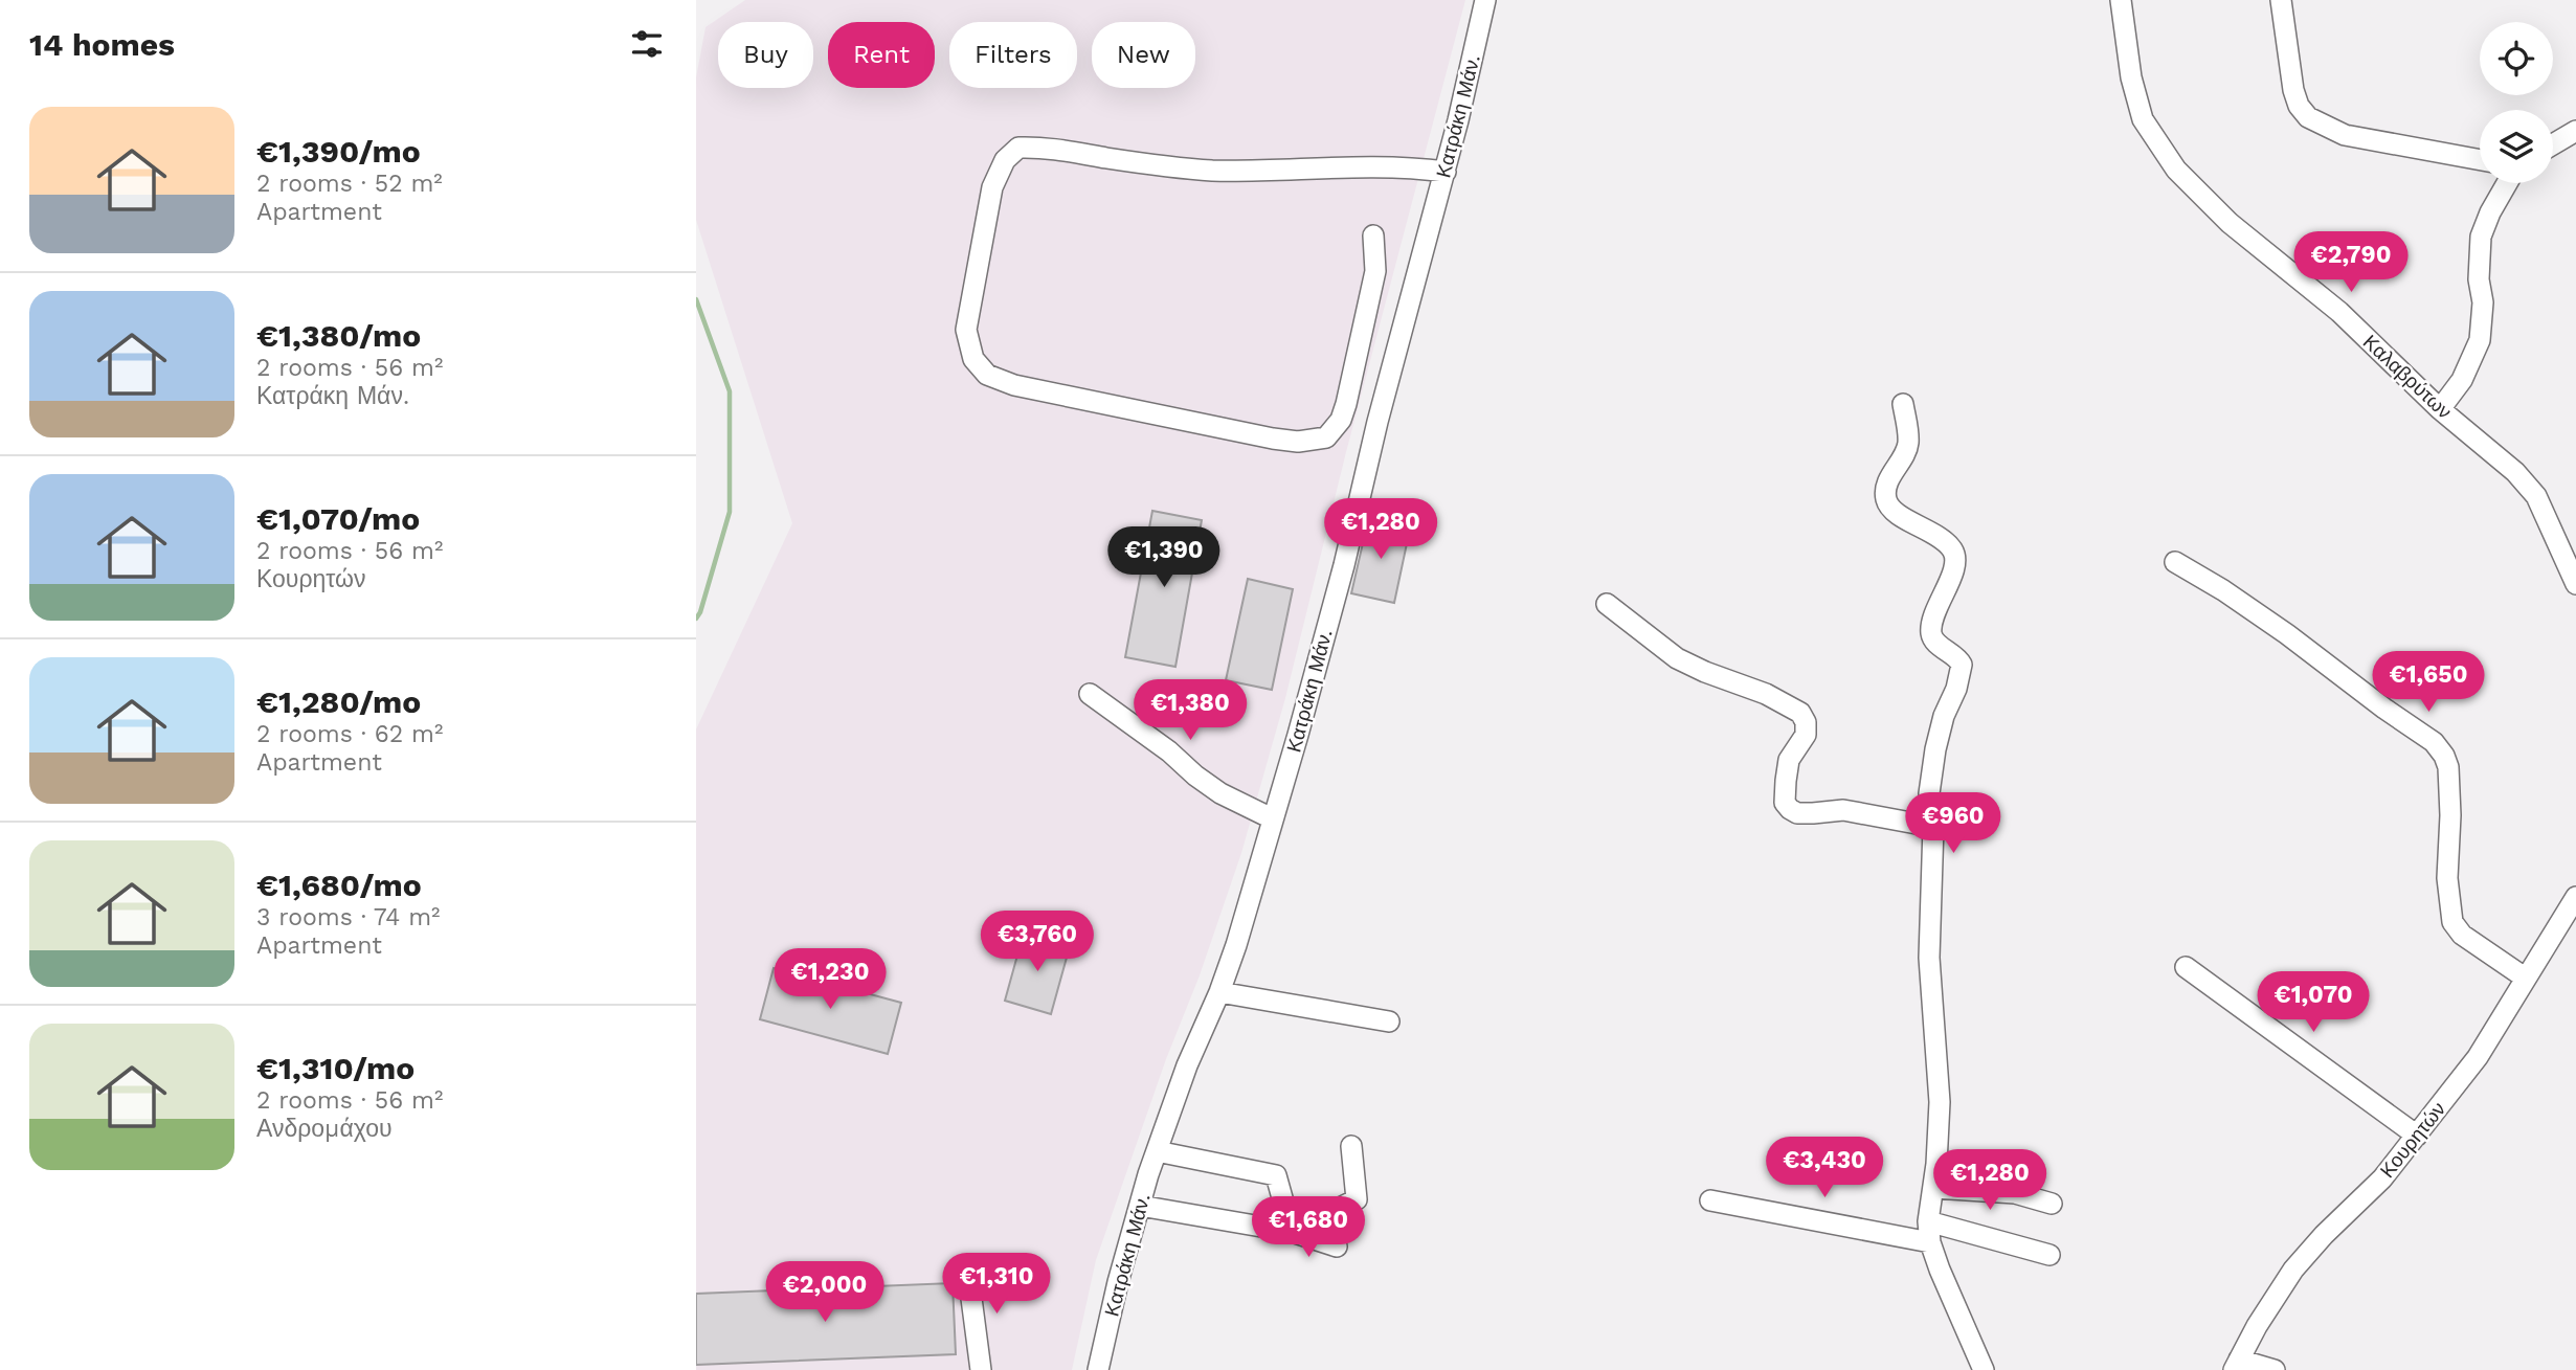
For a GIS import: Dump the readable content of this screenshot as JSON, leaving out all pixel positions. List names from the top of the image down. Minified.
{"streets":{"street":["Κατράκη Μάν.","Καλαβρύτων","Κουρητών"]},"page":{"heading":"14 homes","chip":["Buy","Rent","Filters","New"],"list":[{"name":"€1,390/mo","note":"2 rooms · 52 m² · Apartment"},{"name":"€1,380/mo","note":"2 rooms · 56 m² · Κατράκη Μάν."},{"name":"€1,070/mo","note":"2 rooms · 56 m² · Κουρητών"},{"name":"€1,280/mo","note":"2 rooms · 62 m² · Apartment"},{"name":"€1,680/mo","note":"3 rooms · 74 m² · Apartment"},{"name":"€1,310/mo","note":"2 rooms · 56 m² · Ανδρομάχου"}],"price":["€2,790","€1,280","€1,390","€1,650","€1,380","€960","€3,760","€1,230","€1,070","€3,430","€1,280","€1,680","€1,310","€2,000"]}}
